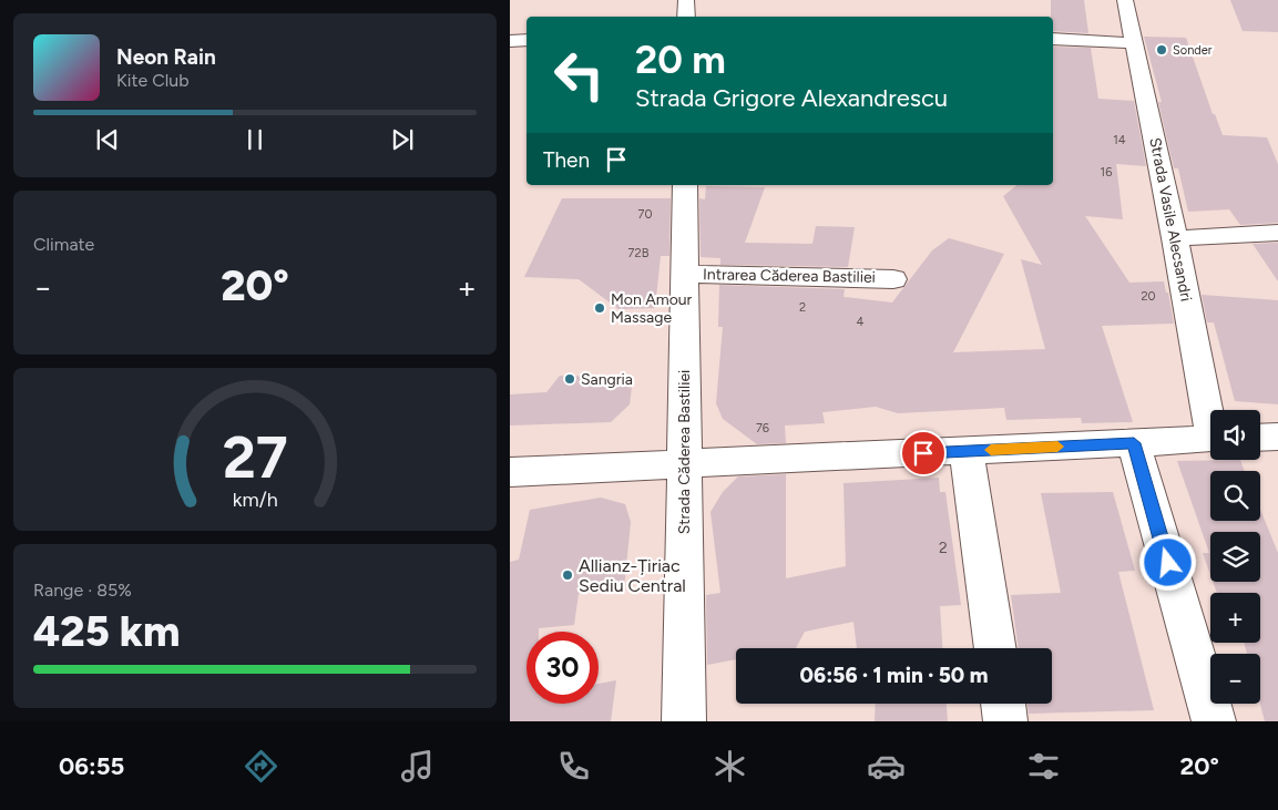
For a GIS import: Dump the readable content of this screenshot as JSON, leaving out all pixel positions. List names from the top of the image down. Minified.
{"streets":{"street":["Strada Vasile Alecsandri","Intrarea Căderea Bastiliei","Strada Căderea Bastiliei"]},"crossings":[["Intrarea Căderea Bastiliei","Strada Căderea Bastiliei"]],"places":["Sonder","Mon Amour Massage","Sangria","Allianz-Țiriac Sediu Central"],"house_numbers":["14","16","70","72B","20","2","4","76","2"],"page":{"turn":["20 m","Strada Grigore Alexandrescu"],"song":["Neon Rain","Kite Club"],"then":"Then","tile":["Climate",["Range · 85%","425 km"]],"heat":["−","20°","+"],"map_buttons":["+","−"],"limit":"30","trip":"06:56 · 1 min · 50 m","tabs":["06:55","20°"],"gauge":["27","km/h"]}}
